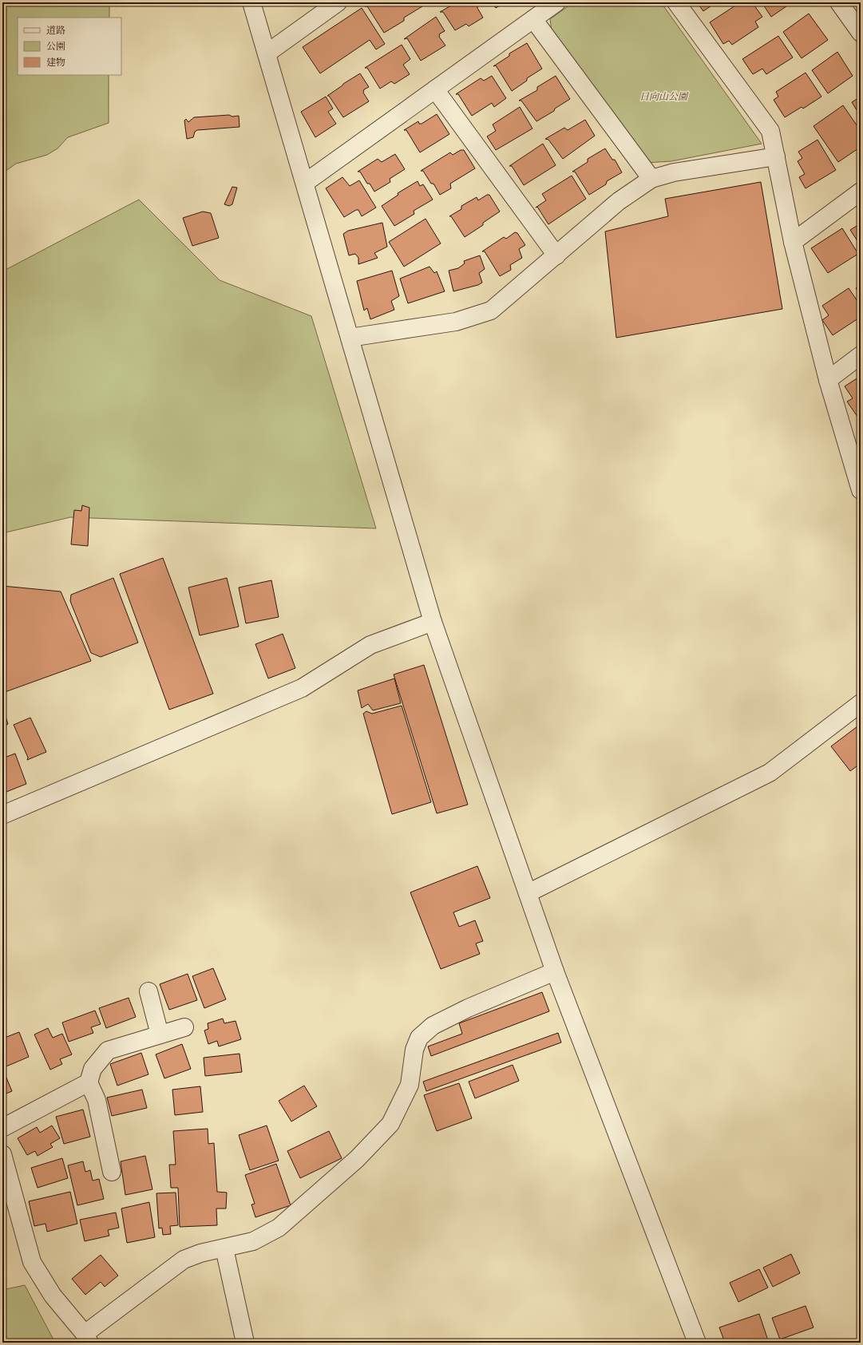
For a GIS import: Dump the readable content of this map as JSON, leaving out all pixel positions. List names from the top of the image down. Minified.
{"parks":["日向山公園"],"legend":["道路","公園","建物"]}
